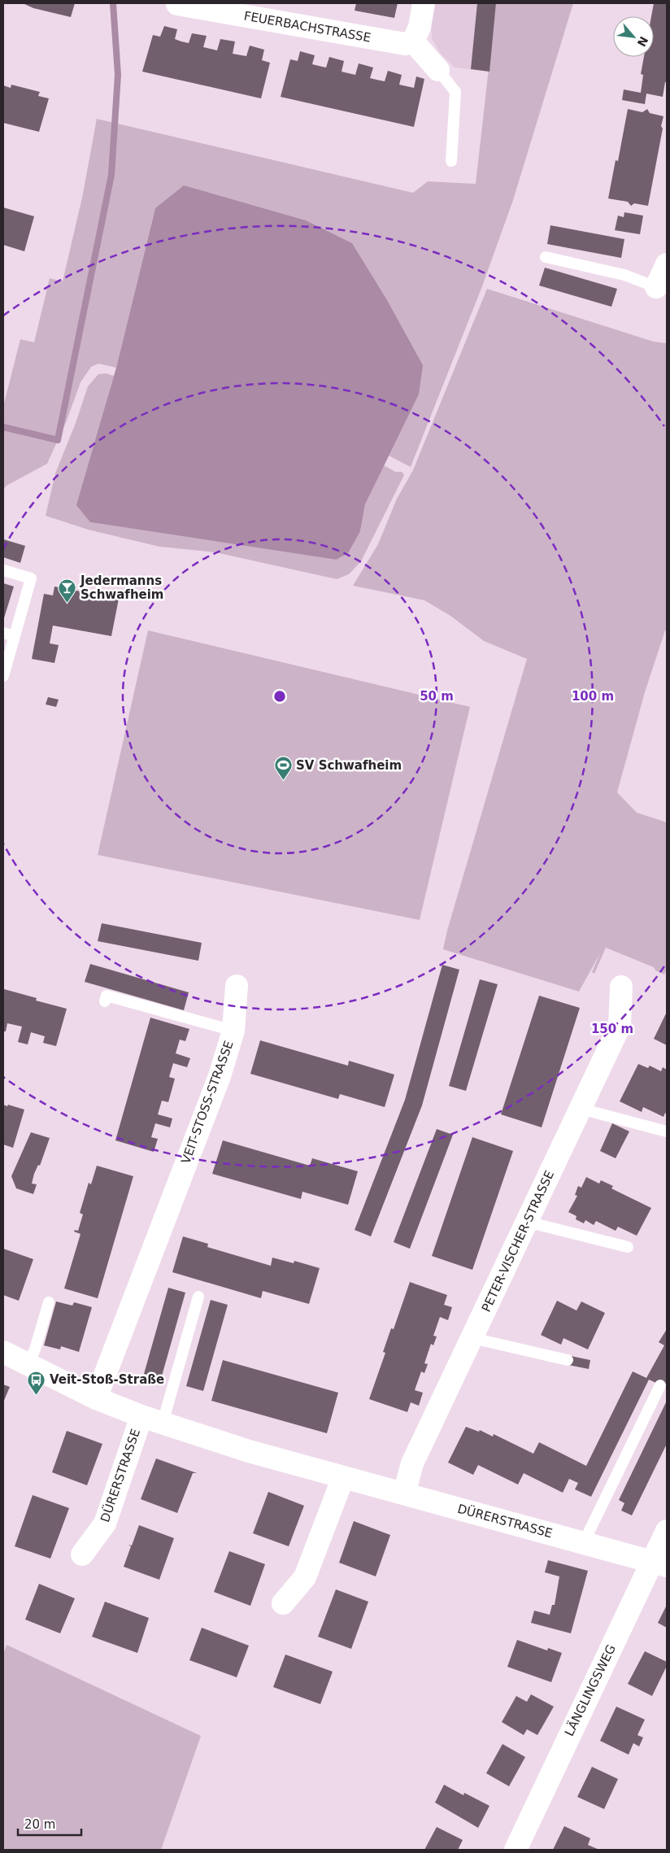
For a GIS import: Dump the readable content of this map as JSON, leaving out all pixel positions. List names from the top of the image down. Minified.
{"streets":{"street":["FEUERBACHSTRASSE","VEIT-STOSS-STRASSE","PETER-VISCHER-STRASSE","DÜRERSTRASSE","LÄNGLINGSWEG"]},"crossings":[["VEIT-STOSS-STRASSE","DÜRERSTRASSE"],["PETER-VISCHER-STRASSE","DÜRERSTRASSE"],["DÜRERSTRASSE","LÄNGLINGSWEG"]],"places":{"bar":["Jedermanns Schwafheim"],"sports":["SV Schwafheim"],"bus stop":["Veit-Stoß-Straße"]},"scale_bar":"20 m","north":"bottom right","rings":["50 m","100 m","150 m"]}
